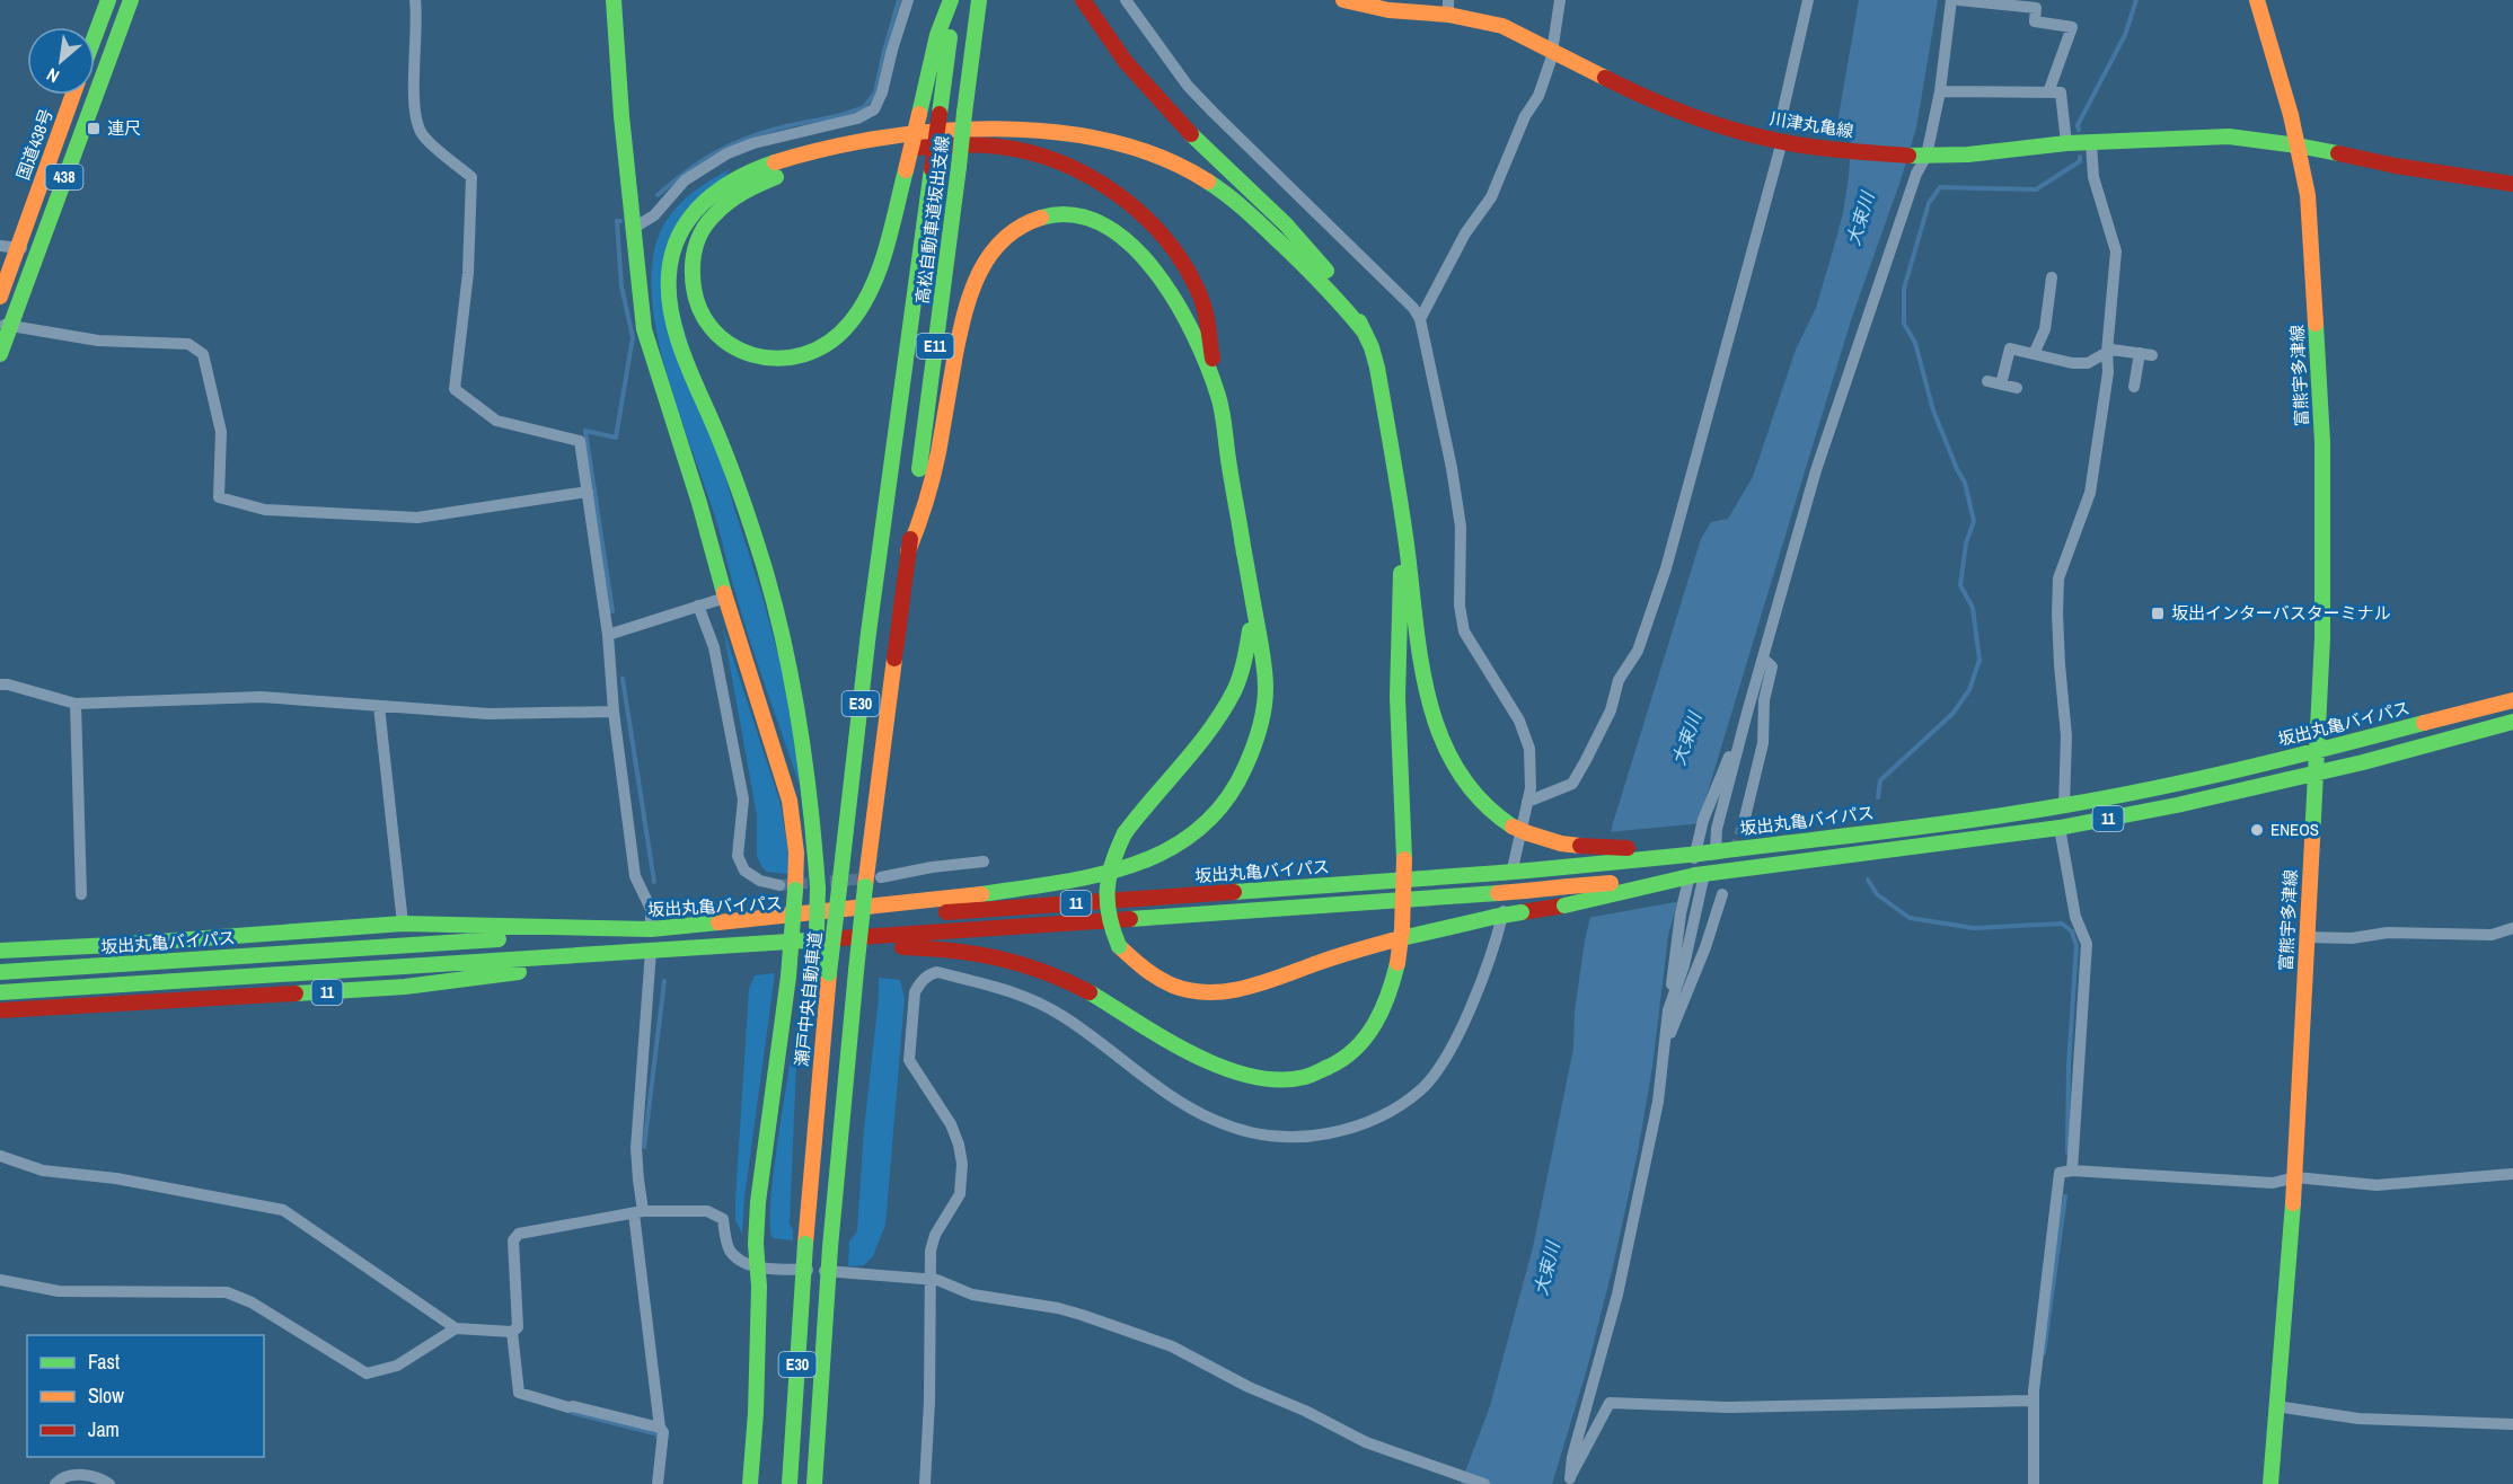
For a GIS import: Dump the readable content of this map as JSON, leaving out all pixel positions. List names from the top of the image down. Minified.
{"streets":{"main road":["川津丸亀線","国道438号","438","高松自動車道坂出支線","E11","富熊宇多津線","E30","坂出丸亀バイパス","11","瀬戸中央自動車道"]},"crossings":[["川津丸亀線","富熊宇多津線"],["高松自動車道坂出支線","E30"],["高松自動車道坂出支線","瀬戸中央自動車道"],["富熊宇多津線","坂出丸亀バイパス"],["富熊宇多津線","11"],["E30","瀬戸中央自動車道"],["坂出丸亀バイパス","11"]],"water":["大束川"],"places":{"transit":["連尺","坂出インターバスターミナル"],"other":["ENEOS"]},"legend":["Fast","Slow","Jam"],"north":"bottom left"}
